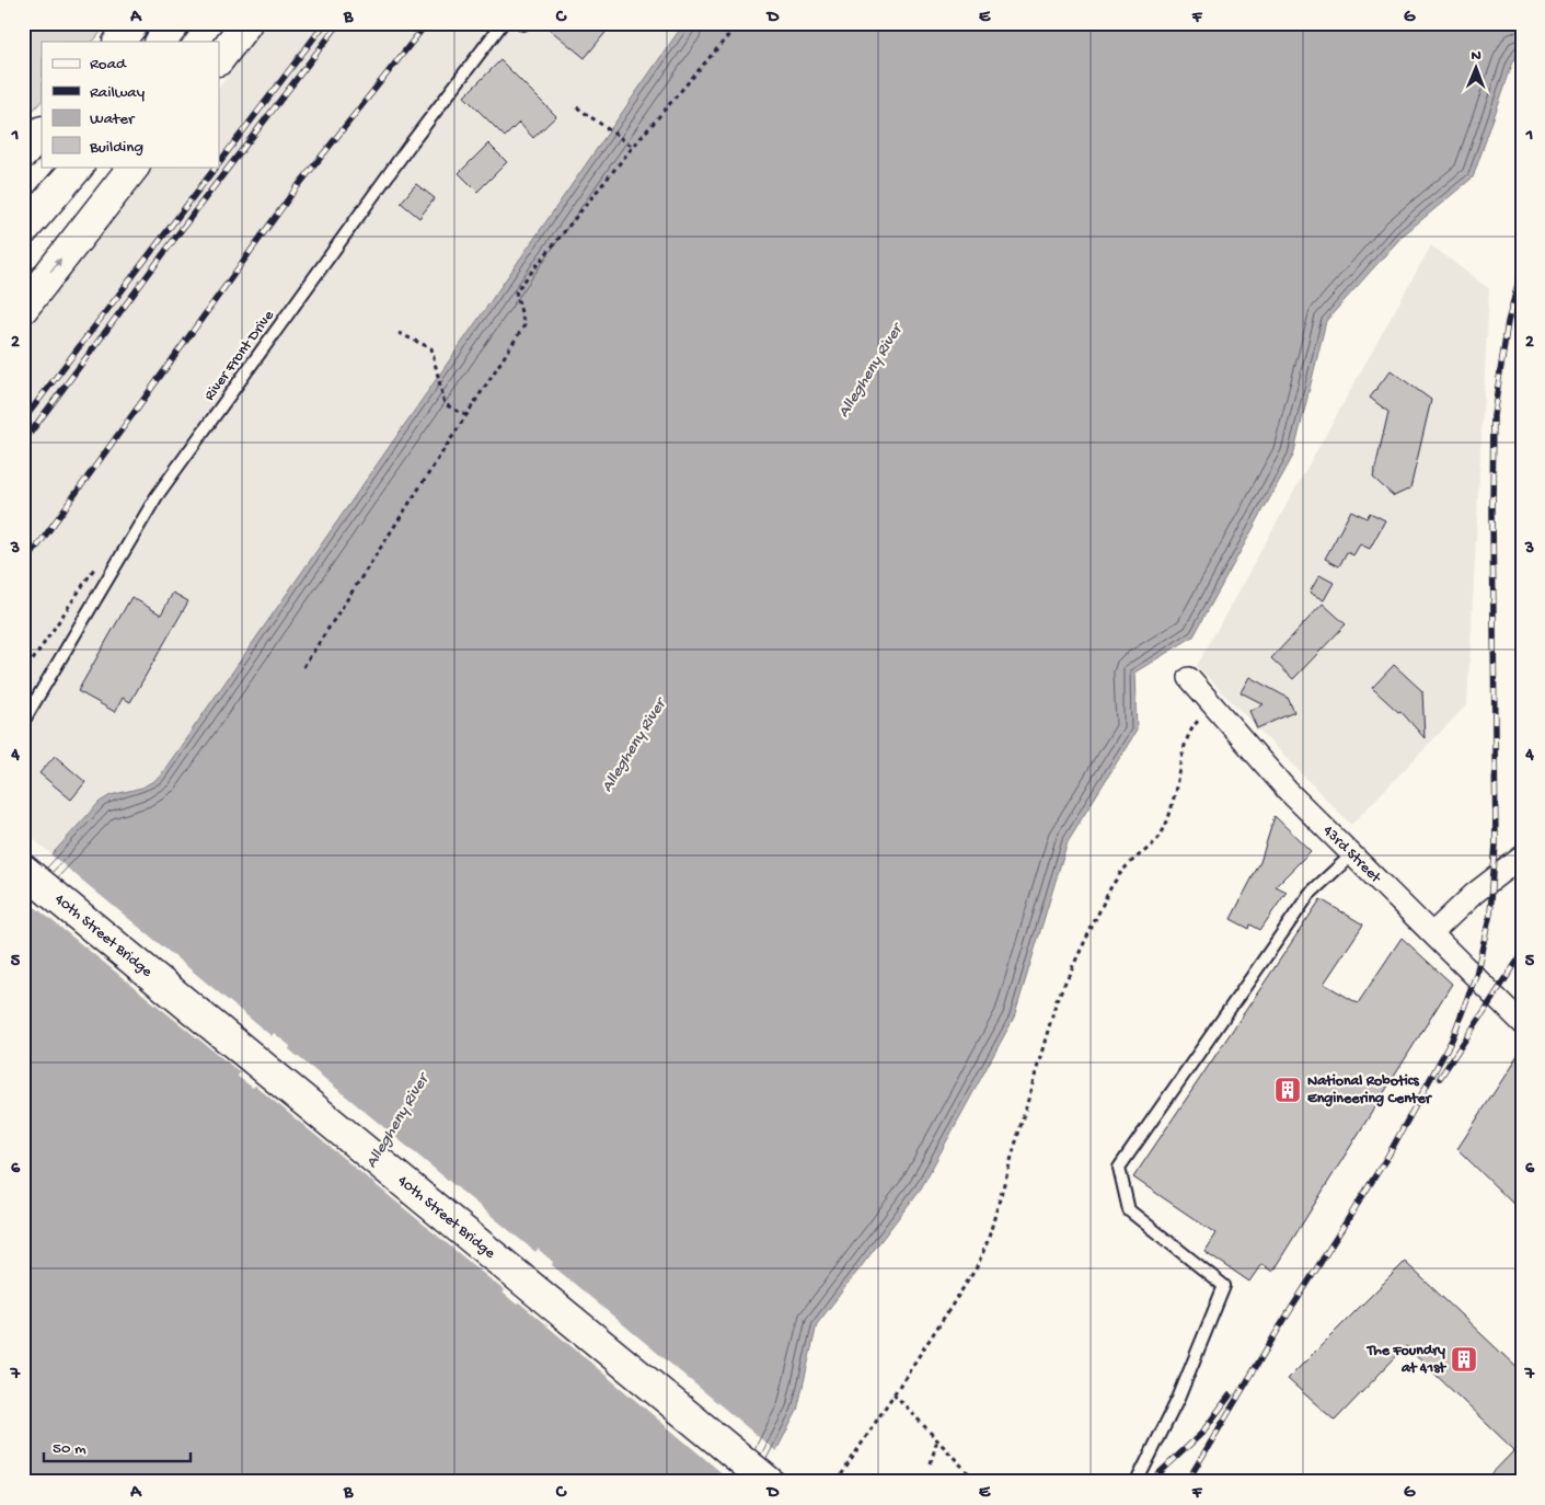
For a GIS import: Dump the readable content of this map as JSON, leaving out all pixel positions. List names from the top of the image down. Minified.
{"streets":{"main road":["40th Street Bridge"],"street":["43rd Street"],"lane":["River Front Drive"]},"water":["Allegheny River"],"places":{"building":["National Robotics Engineering Center","The Foundry at 41st"]},"legend":["Road","Railway","Water","Building"],"scale_bar":"50 m","north":"top","grid":{"columns":["A","B","C","D","E","F","G"],"rows":["1","2","3","4","5","6","7"]}}
